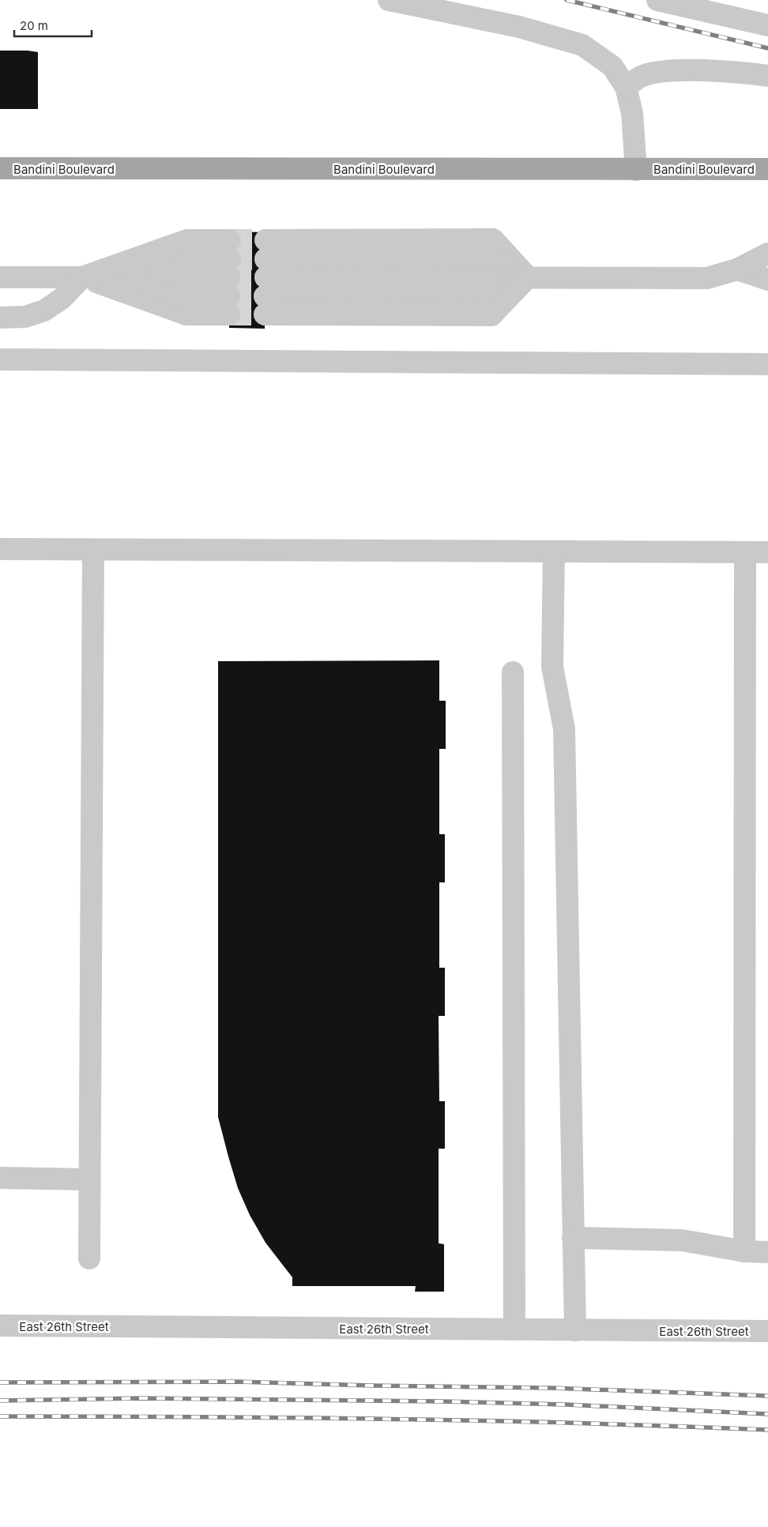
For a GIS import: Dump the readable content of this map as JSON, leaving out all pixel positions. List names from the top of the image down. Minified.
{"streets":{"main road":["Bandini Boulevard"],"street":["East 26th Street"]},"scale_bar":"20 m"}
